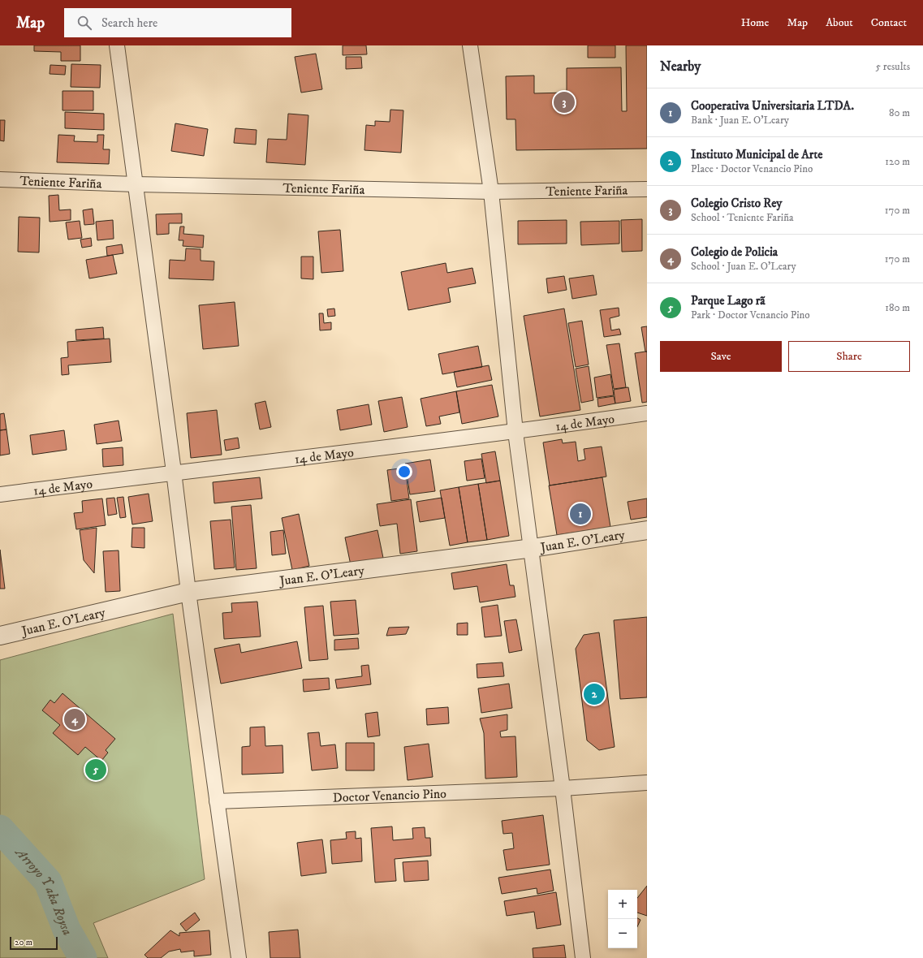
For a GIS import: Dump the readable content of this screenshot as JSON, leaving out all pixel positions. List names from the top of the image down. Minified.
{"streets":{"street":["Teniente Fariña","14 de Mayo","Juan E. O'Leary","Doctor Venancio Pino"]},"water":["Arroyo Y aka Roysa"],"scale_bar":"20 m","page":{"header":"Map","search":"Search here","nav":["Home","Map","About","Contact"],"heading":["Nearby","5 results"],"list":[{"mark":"1","name":"Cooperativa Universitaria LTDA.","note":"Bank · Juan E. O'Leary","value":"80 m"},{"mark":"2","name":"Instituto Municipal de Arte","note":"Place · Doctor Venancio Pino","value":"120 m"},{"mark":"3","name":"Colegio Cristo Rey","note":"School · Teniente Fariña","value":"170 m"},{"mark":"4","name":"Colegio de Policia","note":"School · Juan E. O'Leary","value":"170 m"},{"mark":"5","name":"Parque Lago rã","note":"Park · Doctor Venancio Pino","value":"180 m"}],"pins":["3","1","2","4","5"],"buttons":["Save","Share"],"map_buttons":["+","−"],"scale":"20 m"}}
